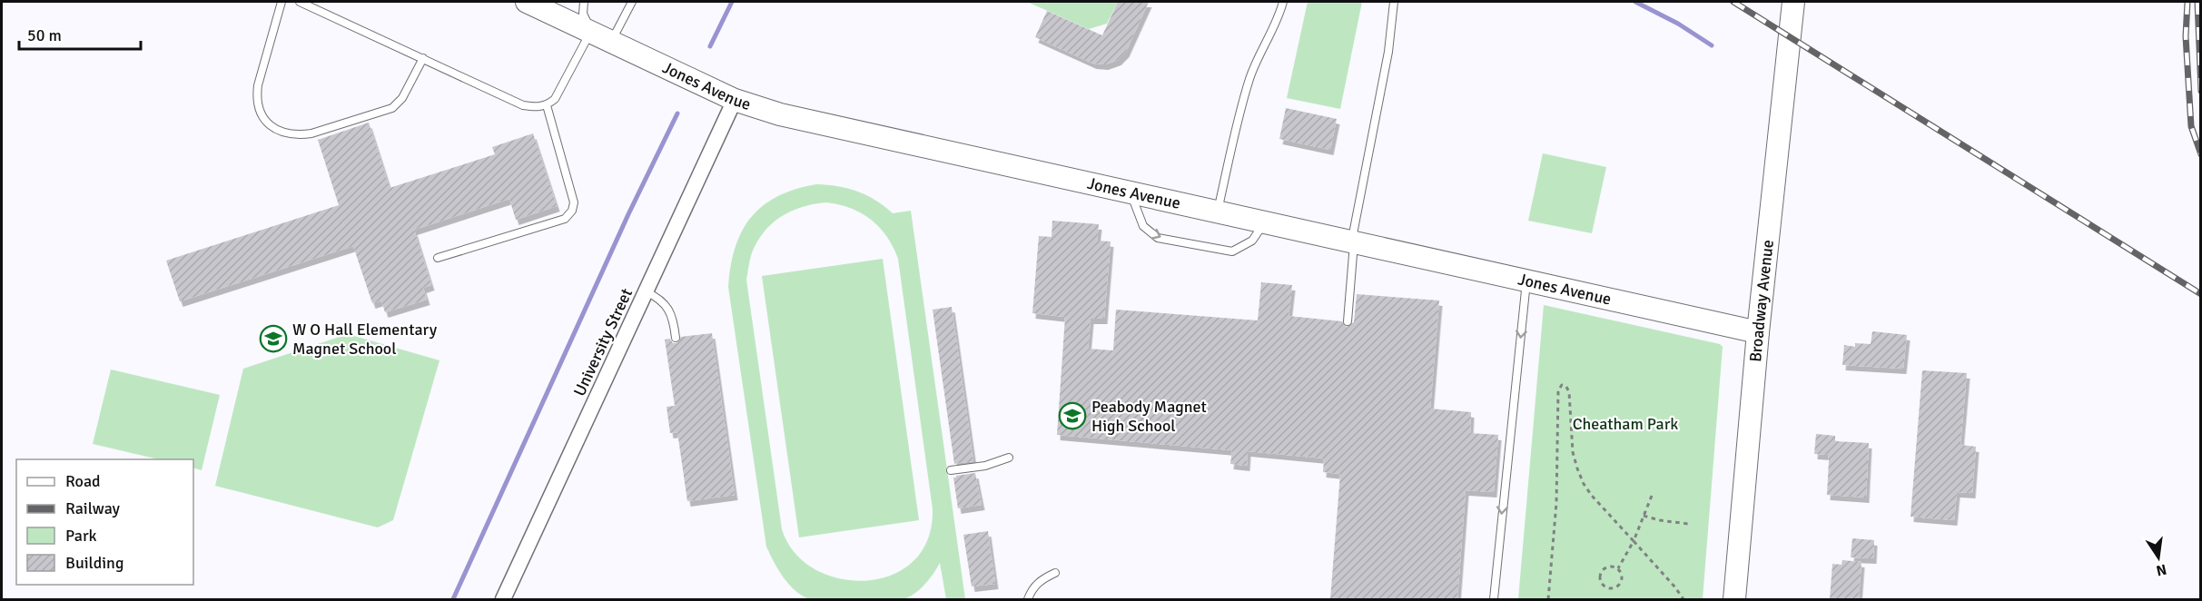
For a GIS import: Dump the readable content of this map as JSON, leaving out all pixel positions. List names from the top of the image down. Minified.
{"streets":{"street":["Jones Avenue","Broadway Avenue","University Street"]},"crossings":[["Jones Avenue","Broadway Avenue"],["Jones Avenue","University Street"]],"parks":["Cheatham Park"],"places":{"school or university":["W O Hall Elementary Magnet School","Peabody Magnet High School"]},"legend":["Road","Railway","Park","Building"],"scale_bar":"50 m","north":"bottom"}
